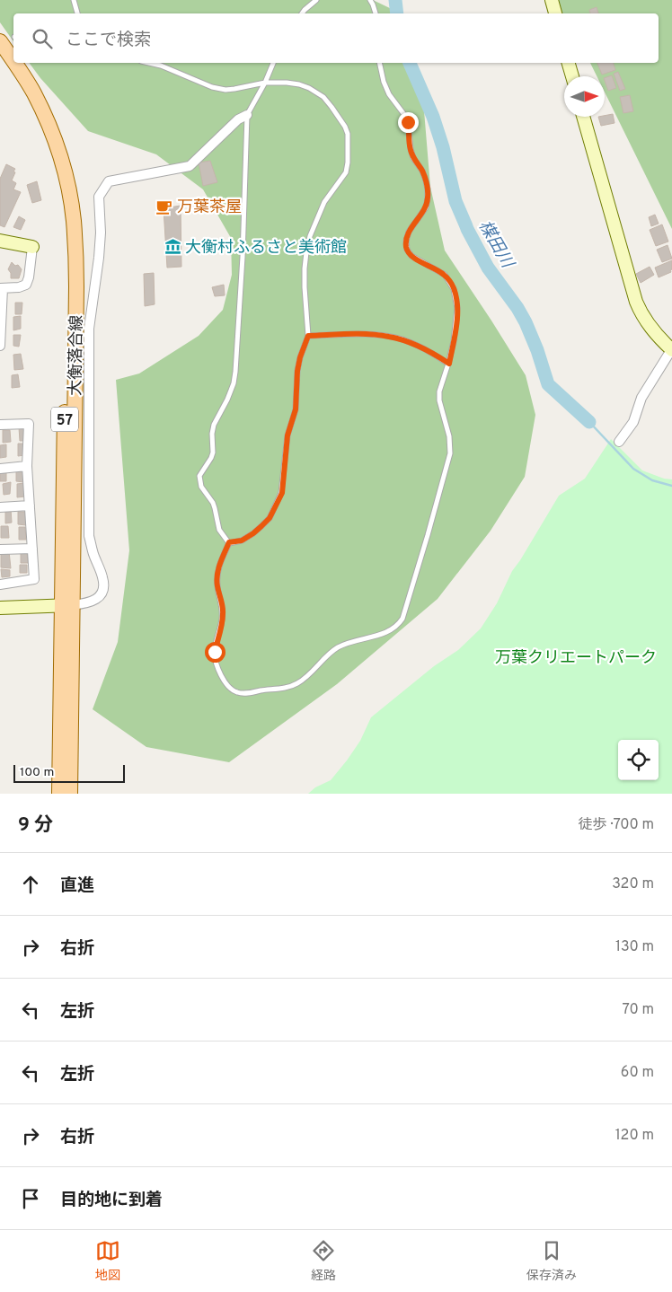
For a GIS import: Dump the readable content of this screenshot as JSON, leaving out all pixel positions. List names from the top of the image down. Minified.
{"streets":{"main road":["大衡落合線","57"]},"water":["楳田川"],"parks":["万葉クリエートパーク"],"places":{"cafe":["万葉茶屋"],"museum":["大衡村ふるさと美術館"]},"scale_bar":"100 m","north":"right","page":{"search":"ここで検索","scale":"100 m","heading":["9 分","徒歩 · 700 m"],"list":[["直進","320 m"],["右折","130 m"],["左折","70 m"],["左折","60 m"],["右折","120 m"],"目的地に到着"],"nav":["地図","経路","保存済み"]}}
